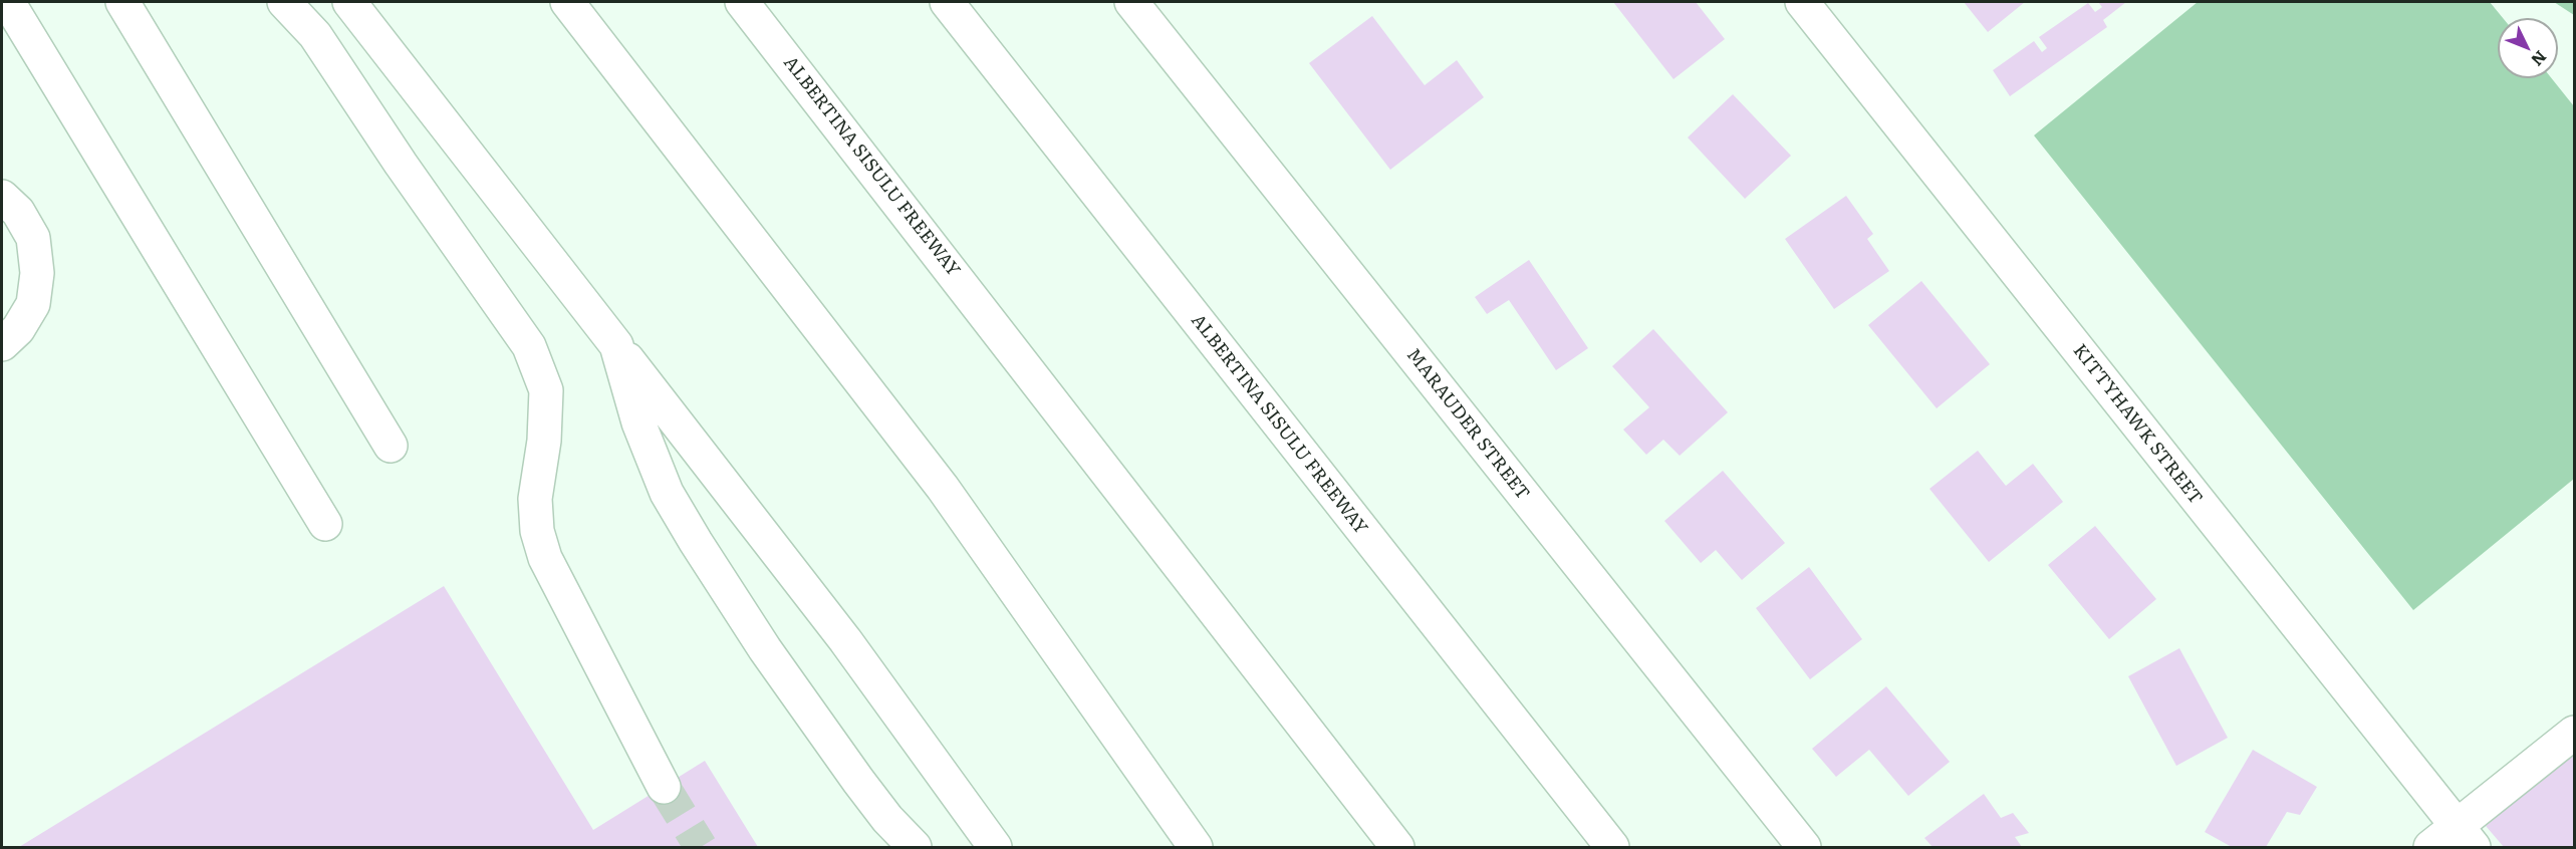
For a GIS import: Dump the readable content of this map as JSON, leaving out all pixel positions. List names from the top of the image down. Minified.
{"streets":{"main road":["ALBERTINA SISULU FREEWAY","MARAUDER STREET","KITTYHAWK STREET"]},"north":"bottom right"}
